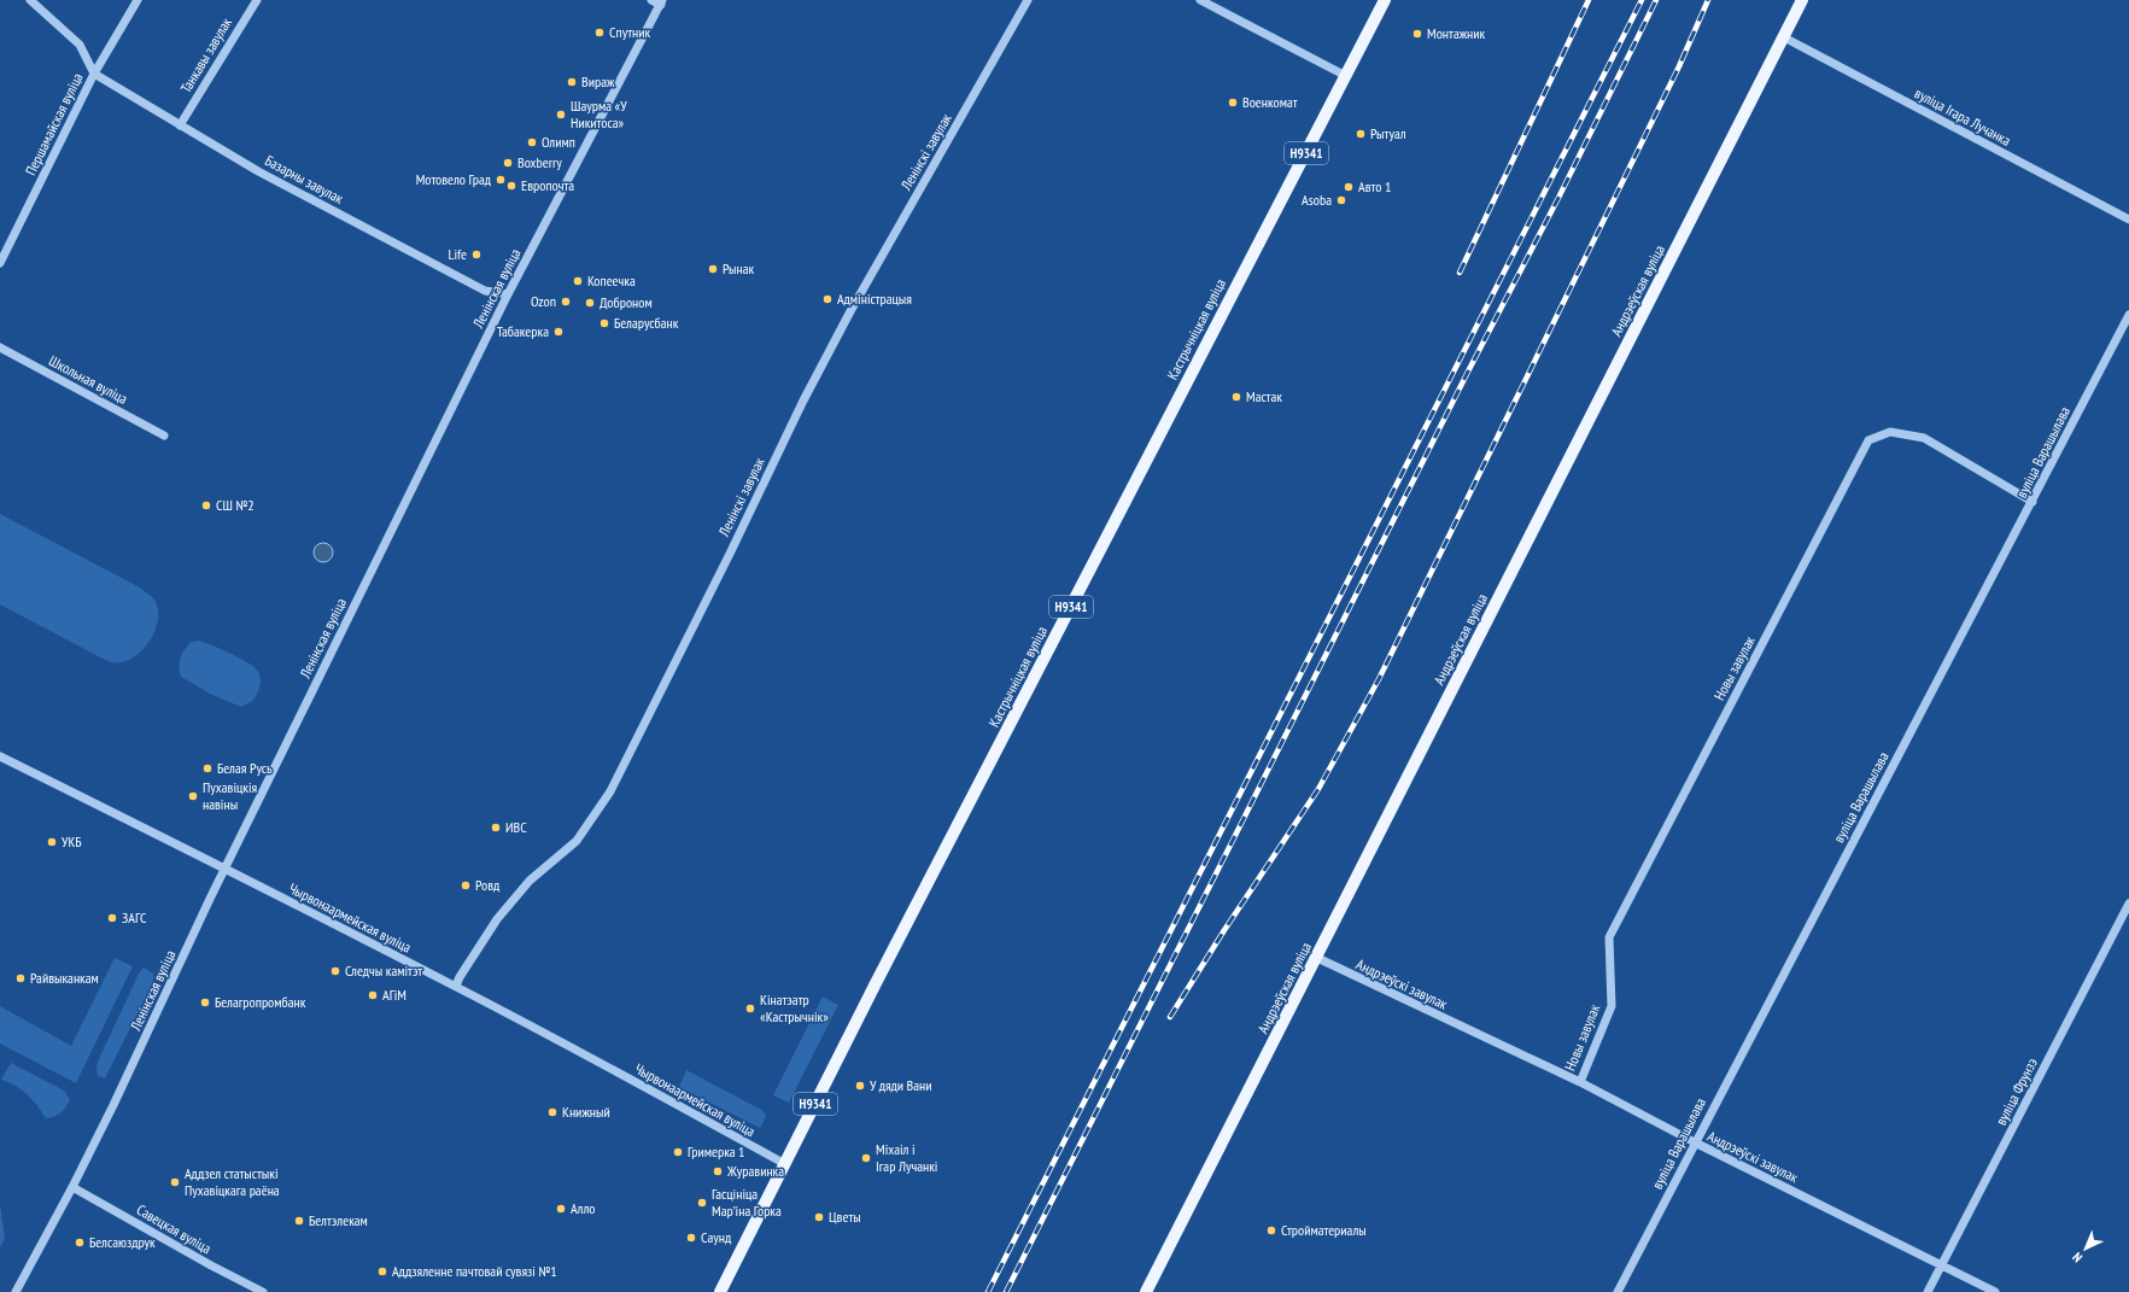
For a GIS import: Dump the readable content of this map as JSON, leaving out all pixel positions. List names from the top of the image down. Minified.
{"streets":{"main road":["Н9341","Андрэеўская вуліца","Кастрычніцкая вуліца"],"street":["Танкавы завулак","вуліца Ігара Лучанка","Першамайская вуліца","Ленінскі завулак","Базарны завулак","Ленінская вуліца","Школьная вуліца","вуліца Варашылава","Новы завулак","Чырвонаармейская вуліца","Андрэеўскі завулак","вуліца Фрунзэ","Савецкая вуліца"]},"crossings":[["Танкавы завулак","Базарны завулак"],["вуліца Ігара Лучанка","Андрэеўская вуліца"],["Першамайская вуліца","Базарны завулак"],["Ленінскі завулак","Чырвонаармейская вуліца"],["Базарны завулак","Ленінская вуліца"],["Ленінская вуліца","Чырвонаармейская вуліца"],["Ленінская вуліца","Савецкая вуліца"],["Андрэеўская вуліца","Андрэеўскі завулак"],["Кастрычніцкая вуліца","Чырвонаармейская вуліца"],["вуліца Варашылава","Новы завулак"],["вуліца Варашылава","Андрэеўскі завулак"],["Новы завулак","Андрэеўскі завулак"],["Андрэеўскі завулак","вуліца Фрунзэ"]],"places":["Спутник","Монтажник","Вираж","Военкомат","Шаурма «У Никитоса»","Рытуал","Олимп","Boxberry","Мотовело Град","Европочта","Авто 1","Asoba","Life","Рынак","Копеечка","Адміністрацыя","Ozon","Доброном","Беларусбанк","Табакерка","Мастак","СШ №2","Белая Русь","Пухавіцкія навіны","ИВС","УКБ","Ровд","ЗАГС","Следчы камітэт","Райвыканкам","АГіМ","Белагропромбанк","Кінатэатр «Кастрычнік»","У дяди Вани","Книжный","Гримерка 1","Міхаіл і Ігар Лучанкі","Журавинка","Аддзел статыстыкі Пухавіцкага раёна","Гасцініца Марʼіна Горка","Алло","Цветы","Белтэлекам","Стройматериалы","Саунд","Белсаюздрук","Аддзяленне пачтовай сувязі №1"],"north":"bottom left"}
